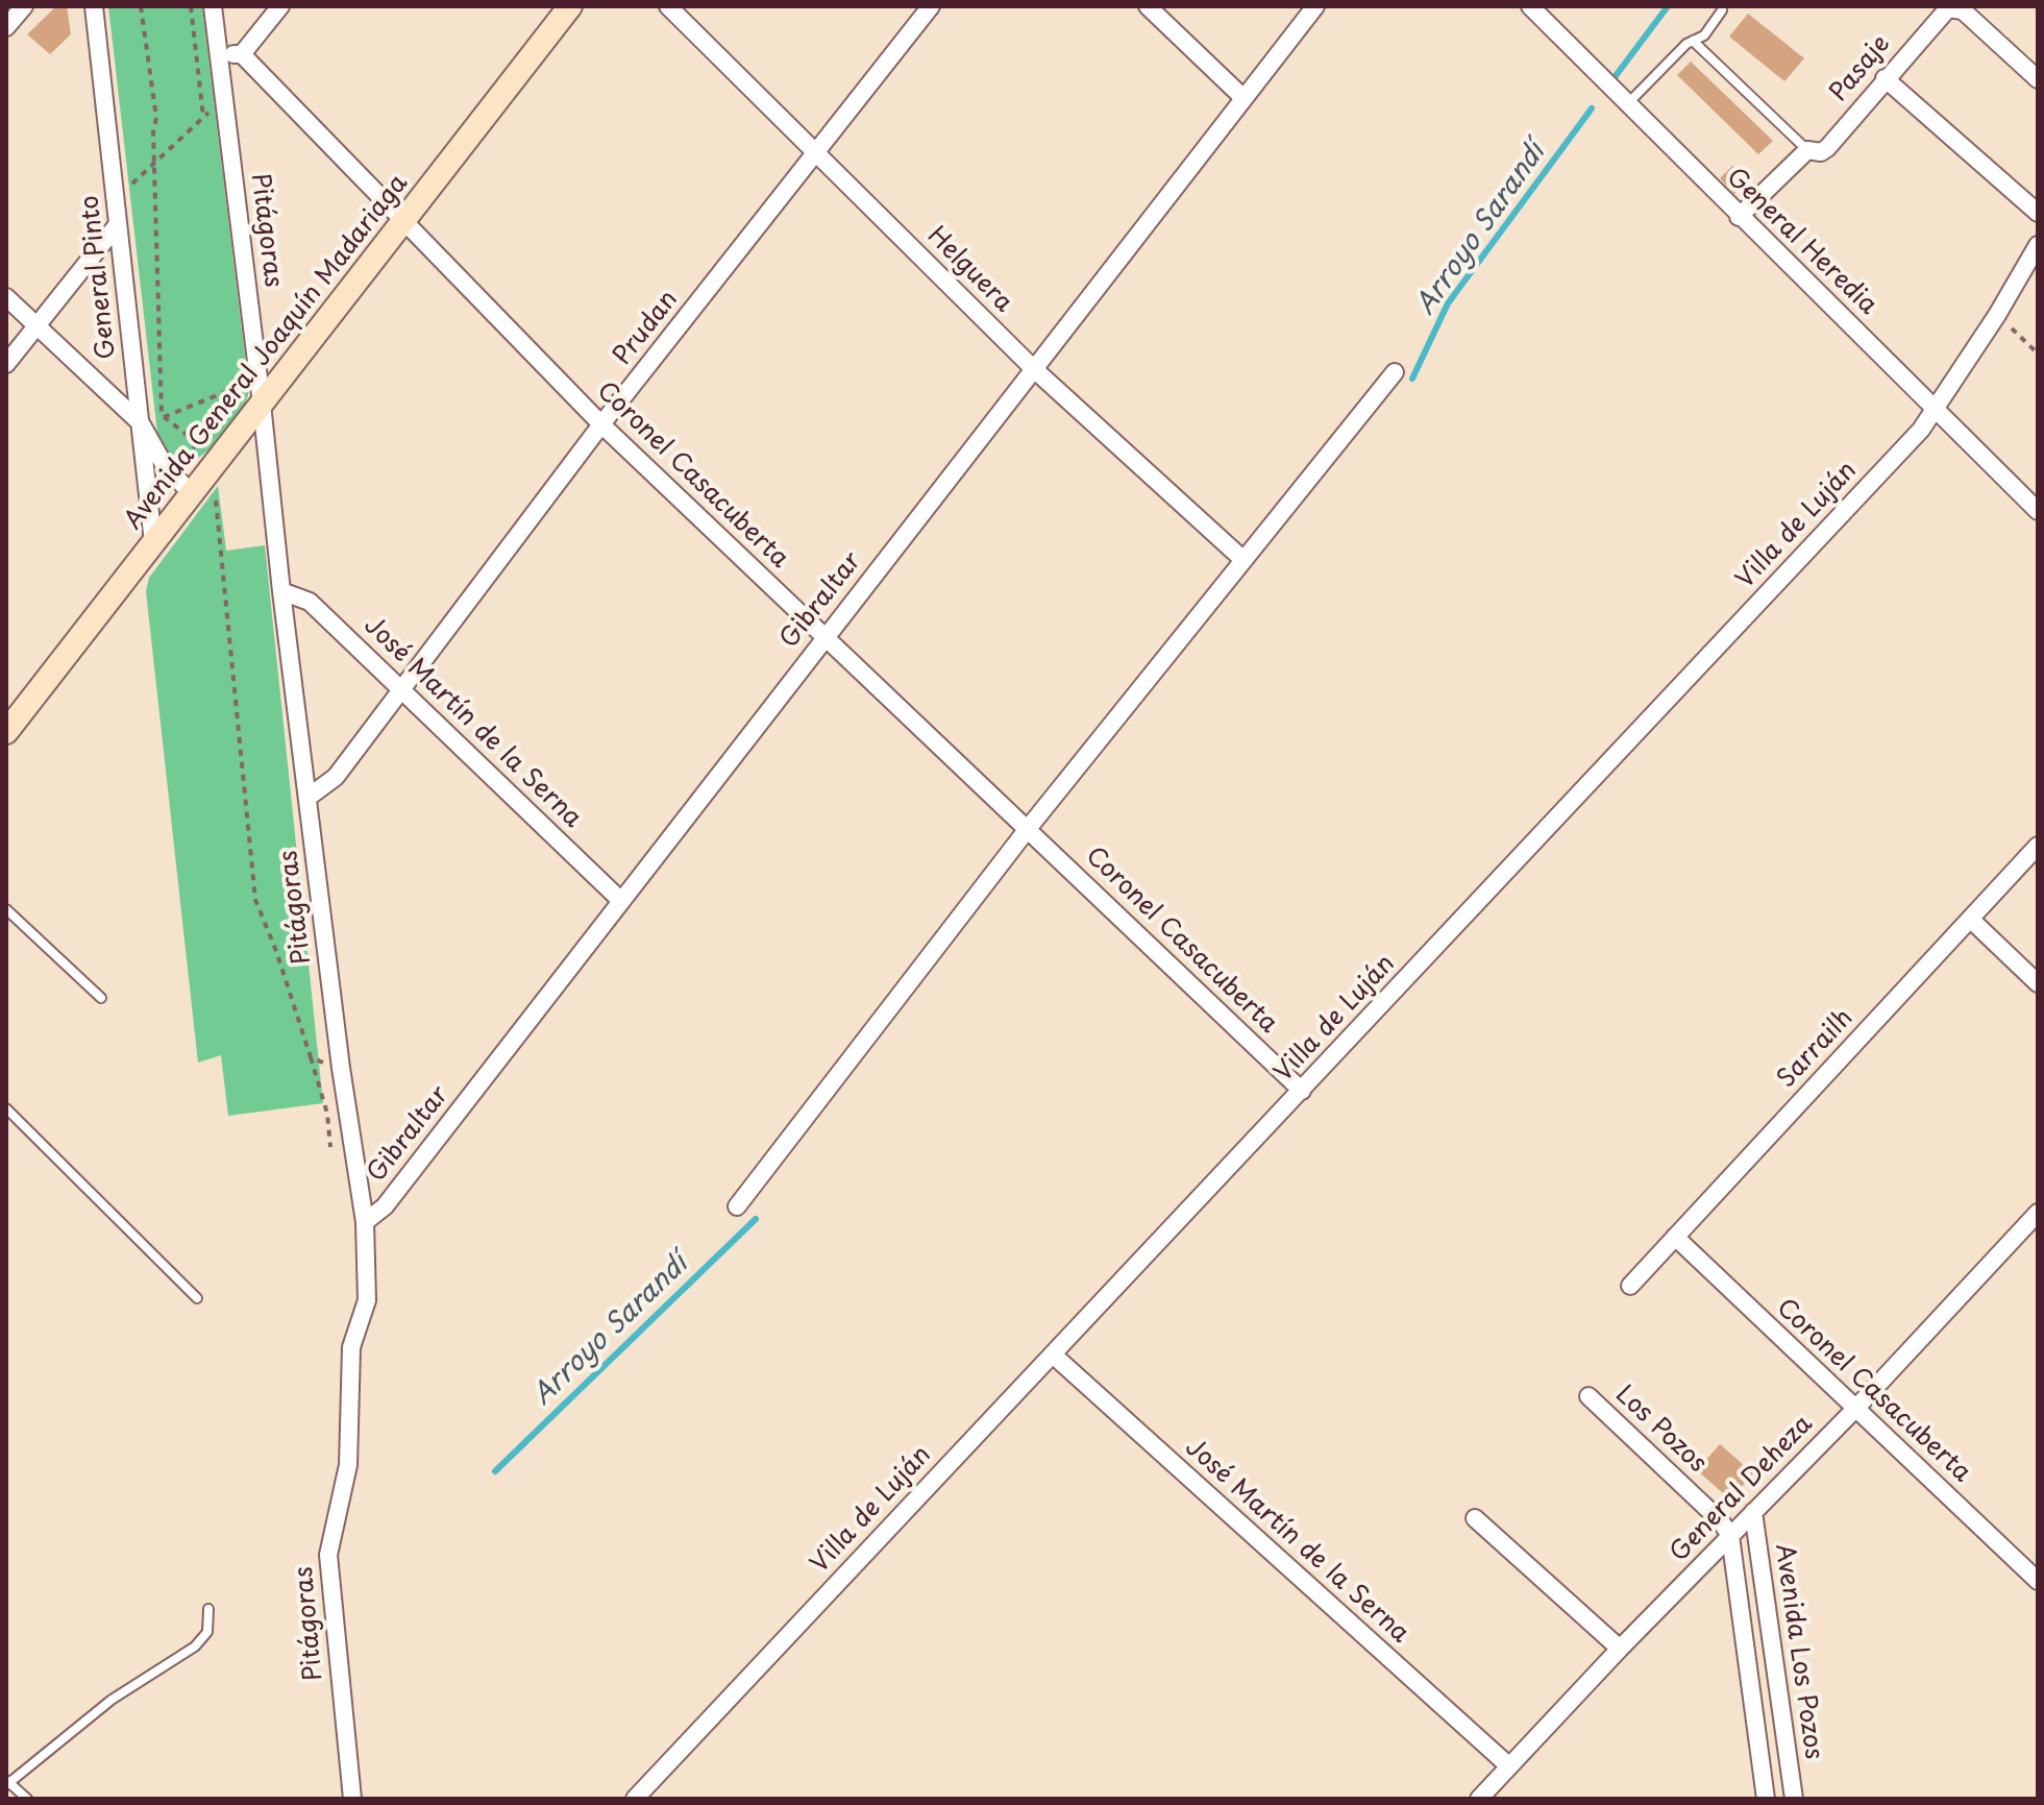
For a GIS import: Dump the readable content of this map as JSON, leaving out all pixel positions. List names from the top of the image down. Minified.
{"streets":{"main road":["Avenida General Joaquín Madariaga"],"street":["Pasaje","Pitágoras","General Heredia","Helguera","General Pinto","Prudan","Coronel Casacuberta","Villa de Luján","Gibraltar","José Martín de la Serna","Sarrailh","Los Pozos","General Deheza","Avenida Los Pozos"]},"crossings":[["Pasaje","General Heredia"],["Pitágoras","Prudan"],["Pitágoras","Avenida General Joaquín Madariaga"],["Pitágoras","Gibraltar"],["Pitágoras","José Martín de la Serna"],["General Heredia","Villa de Luján"],["Helguera","Prudan"],["Helguera","Gibraltar"],["General Pinto","Avenida General Joaquín Madariaga"],["Prudan","Coronel Casacuberta"],["Prudan","José Martín de la Serna"],["Avenida General Joaquín Madariaga","Coronel Casacuberta"],["Coronel Casacuberta","Villa de Luján"],["Coronel Casacuberta","Gibraltar"],["Coronel Casacuberta","Sarrailh"],["Coronel Casacuberta","General Deheza"],["Villa de Luján","José Martín de la Serna"],["Gibraltar","José Martín de la Serna"],["José Martín de la Serna","General Deheza"],["Los Pozos","General Deheza"],["Los Pozos","Avenida Los Pozos"],["General Deheza","Avenida Los Pozos"]],"water":["Arroyo Sarandí"]}
